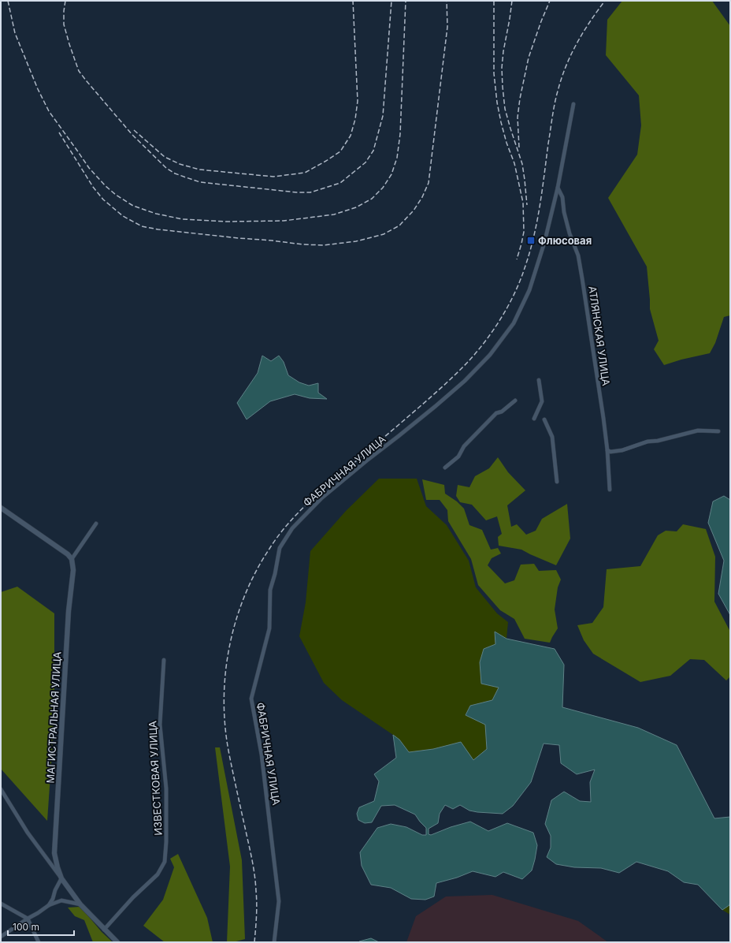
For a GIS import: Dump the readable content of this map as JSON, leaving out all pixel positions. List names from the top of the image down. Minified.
{"streets":{"street":["АТЛЯНСКАЯ УЛИЦА","ФАБРИЧНАЯ УЛИЦА","МАГИСТРАЛЬНАЯ УЛИЦА","ИЗВЕСТКОВАЯ УЛИЦА"]},"crossings":[["АТЛЯНСКАЯ УЛИЦА","ФАБРИЧНАЯ УЛИЦА"],["МАГИСТРАЛЬНАЯ УЛИЦА","ИЗВЕСТКОВАЯ УЛИЦА"]],"places":{"transit":["Флюсовая"]},"scale_bar":"100 m"}
